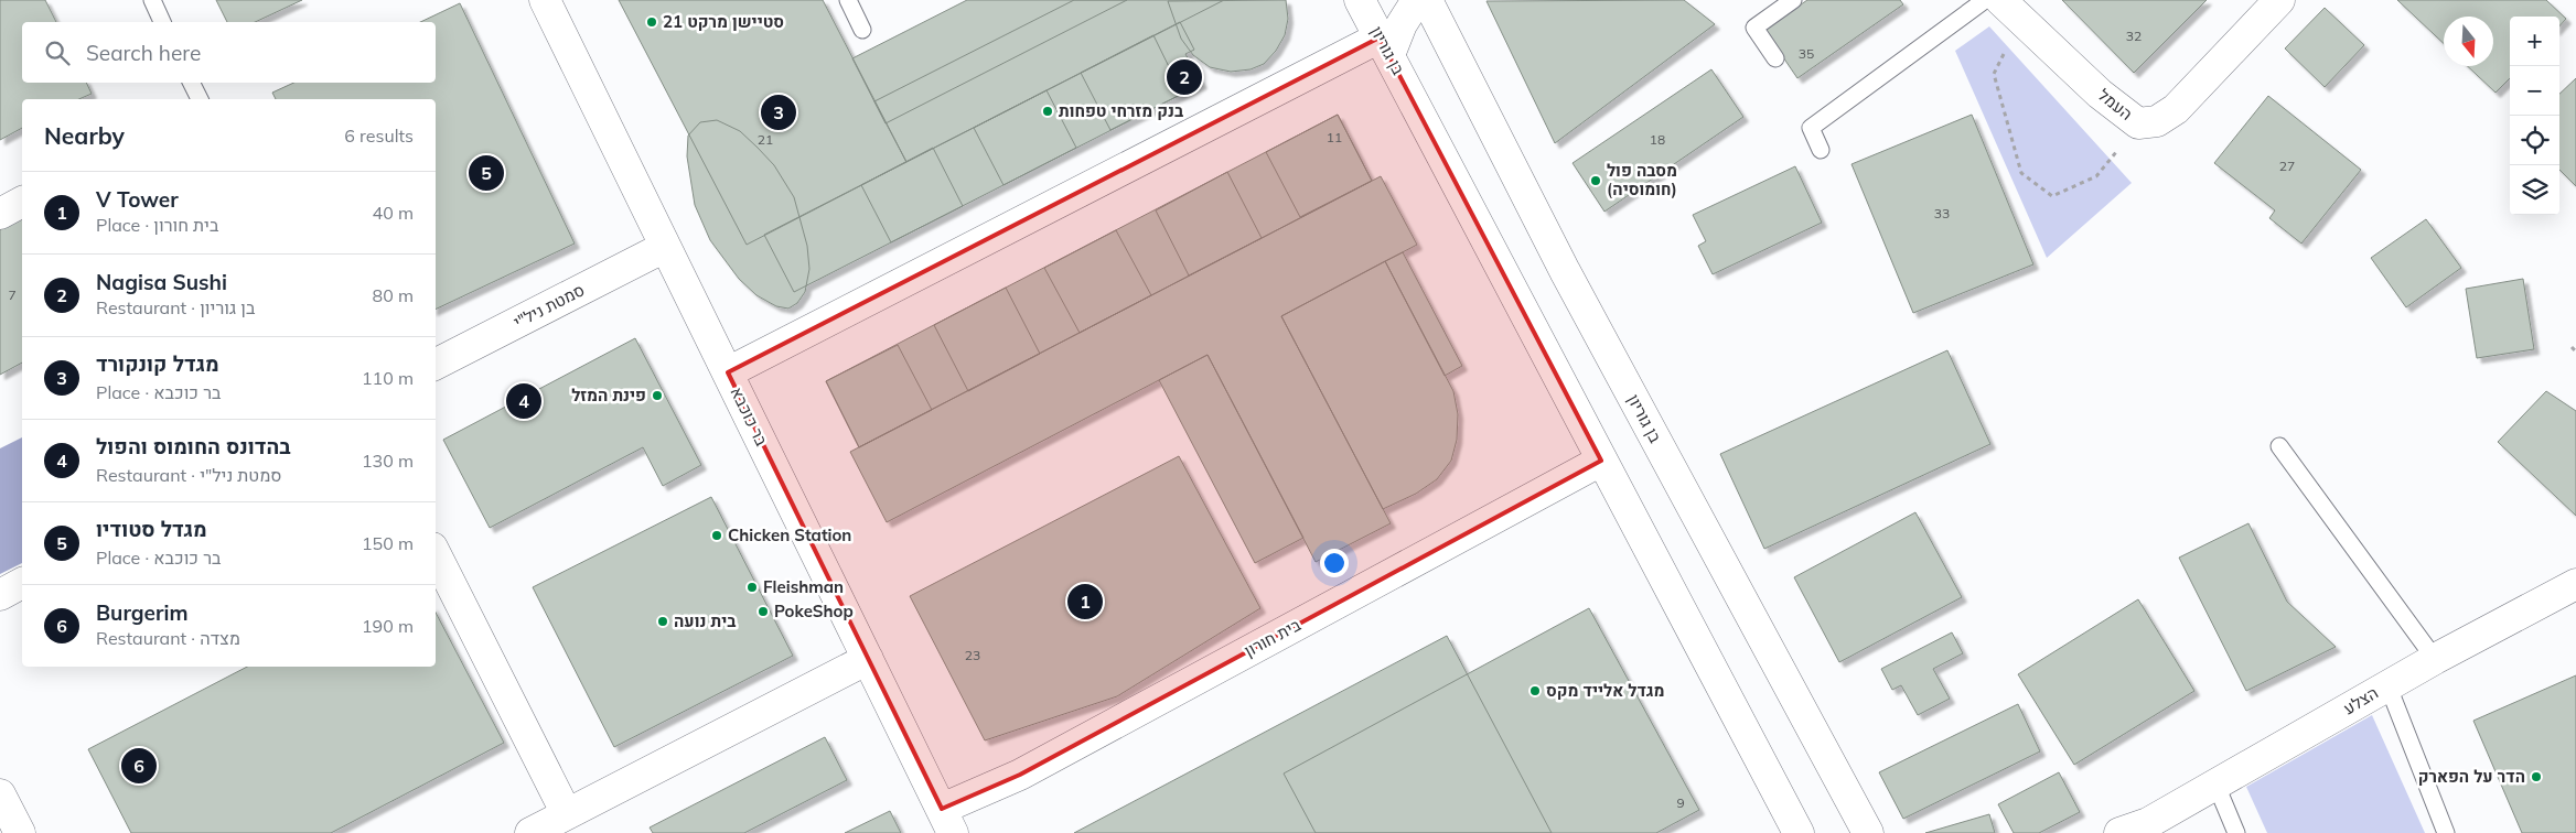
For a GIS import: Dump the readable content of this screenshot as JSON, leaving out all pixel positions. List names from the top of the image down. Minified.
{"streets":{"street":["בן גוריון","העמל","סמטת ניל\"י","בר כוכבא","בית חורון","הצלע"]},"crossings":[["בן גוריון","בית חורון"],["סמטת ניל\"י","בר כוכבא"],["בר כוכבא","בית חורון"]],"places":["סטיישן מרקט 21","בנק מזרחי טפחות","מסבה פול (חומוסיה)","פינת המזל","Chicken Station","Fleishman","PokeShop","בית נועה","מגדל אלייד מקס","הדר על הפארק"],"house_numbers":["32","35","11","21","18","27","33","7","23","9"],"north":"bottom","page":{"map_buttons":["+","−"],"search":"Search here","pins":["2","3","5","4","1","6"],"heading":["Nearby","6 results"],"list":[{"mark":"1","name":"V Tower","note":"Place · בית חורון","value":"40 m"},{"mark":"2","name":"Nagisa Sushi","note":"Restaurant · בן גוריון","value":"80 m"},{"mark":"3","name":"מגדל קונקורד","note":"Place · בר כוכבא","value":"110 m"},{"mark":"4","name":"בהדונס החומוס והפול","note":"Restaurant · סמטת ניל\"י","value":"130 m"},{"mark":"5","name":"מגדל סטודיו","note":"Place · בר כוכבא","value":"150 m"},{"mark":"6","name":"Burgerim","note":"Restaurant · מצדה","value":"190 m"}]}}
